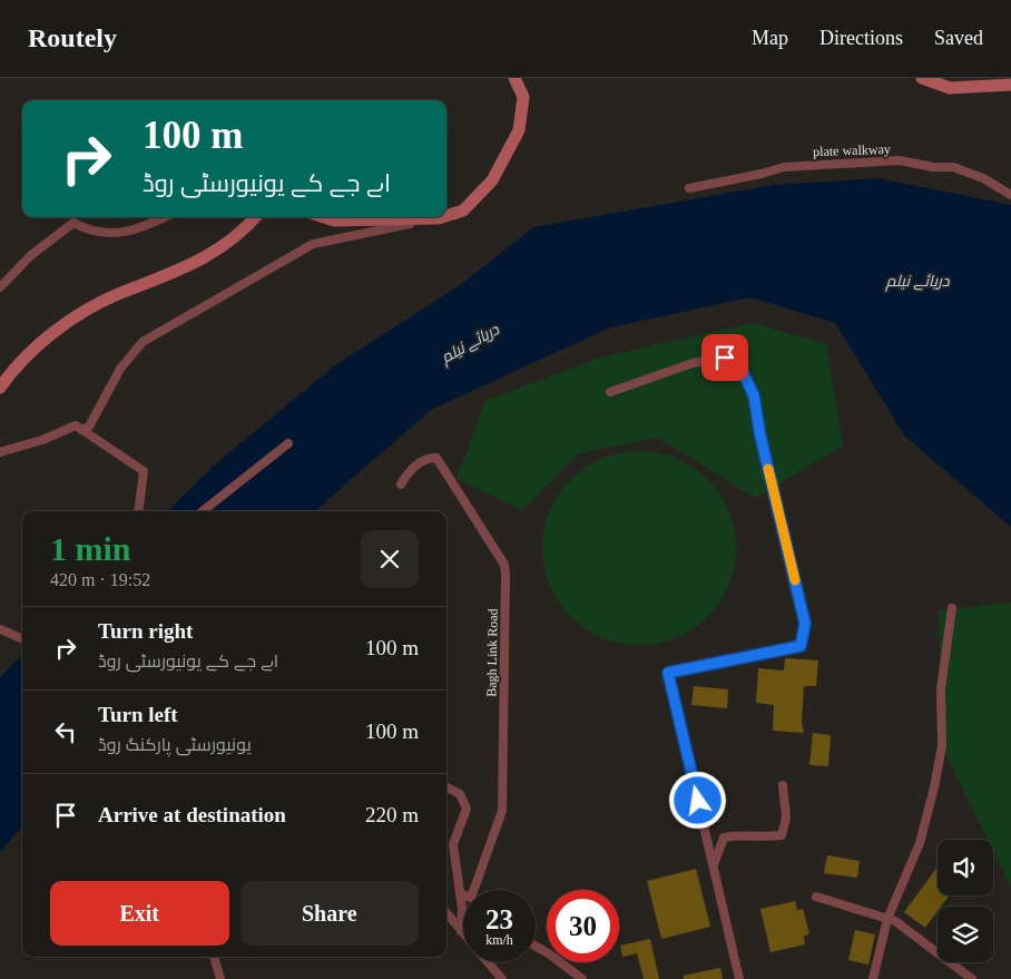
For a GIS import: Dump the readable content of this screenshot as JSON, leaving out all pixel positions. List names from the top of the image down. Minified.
{"streets":{"street":["plate walkway","Bagh Link Road"]},"water":["دریائے نیلم"],"page":{"header":"Routely","nav":["Map","Directions","Saved"],"turn":["100 m","اے جے کے یونیورسٹی روڈ"],"heading":["1 min","420 m · 19:52"],"list":[{"name":"Turn right","note":"اے جے کے یونیورسٹی روڈ","value":"100 m"},{"name":"Turn left","note":"یونیورسٹی پارکنگ روڈ","value":"100 m"},{"name":"Arrive at destination","value":"220 m"}],"buttons":["Exit","Share"],"speed":"23 km/h","limit":"30"}}
